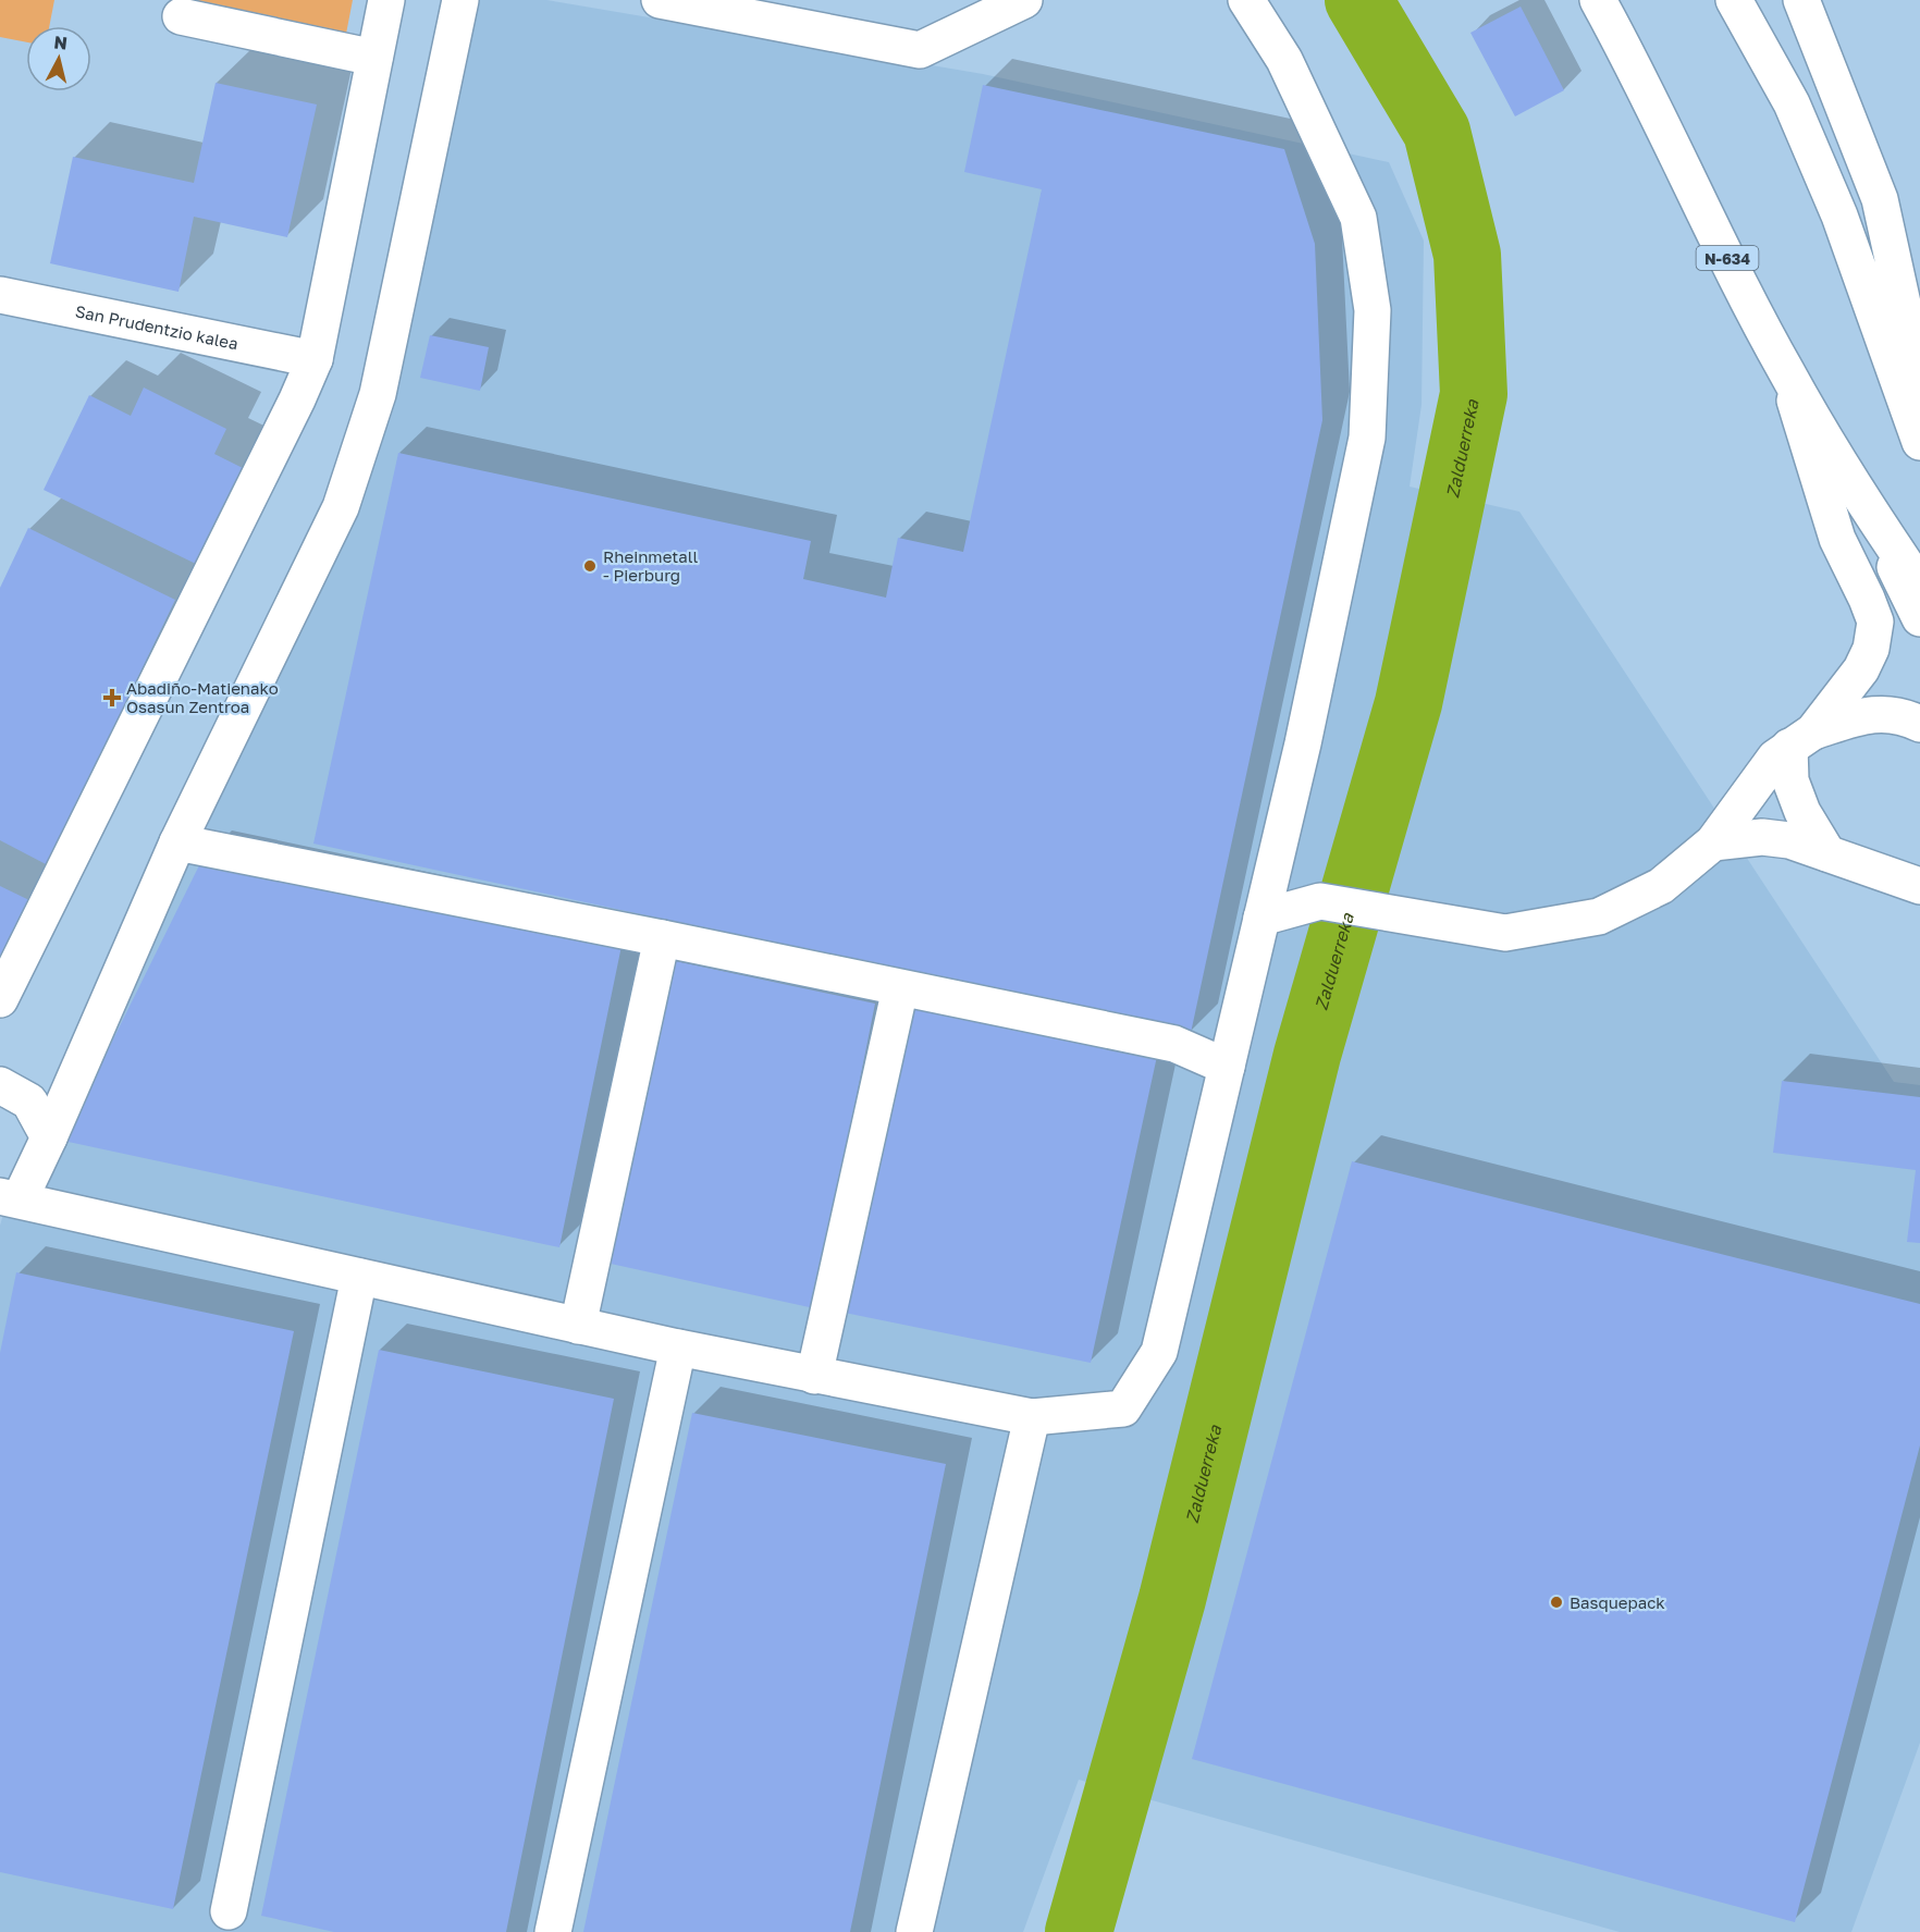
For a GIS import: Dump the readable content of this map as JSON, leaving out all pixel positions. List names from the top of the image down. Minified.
{"streets":{"main road":["N-634","San Prudentzio kalea"]},"water":["Zalduerreka"],"places":{"other":["Rheinmetall - Pierburg","Basquepack"],"health":["Abadiño-Matienako Osasun Zentroa"]},"north":"top"}
